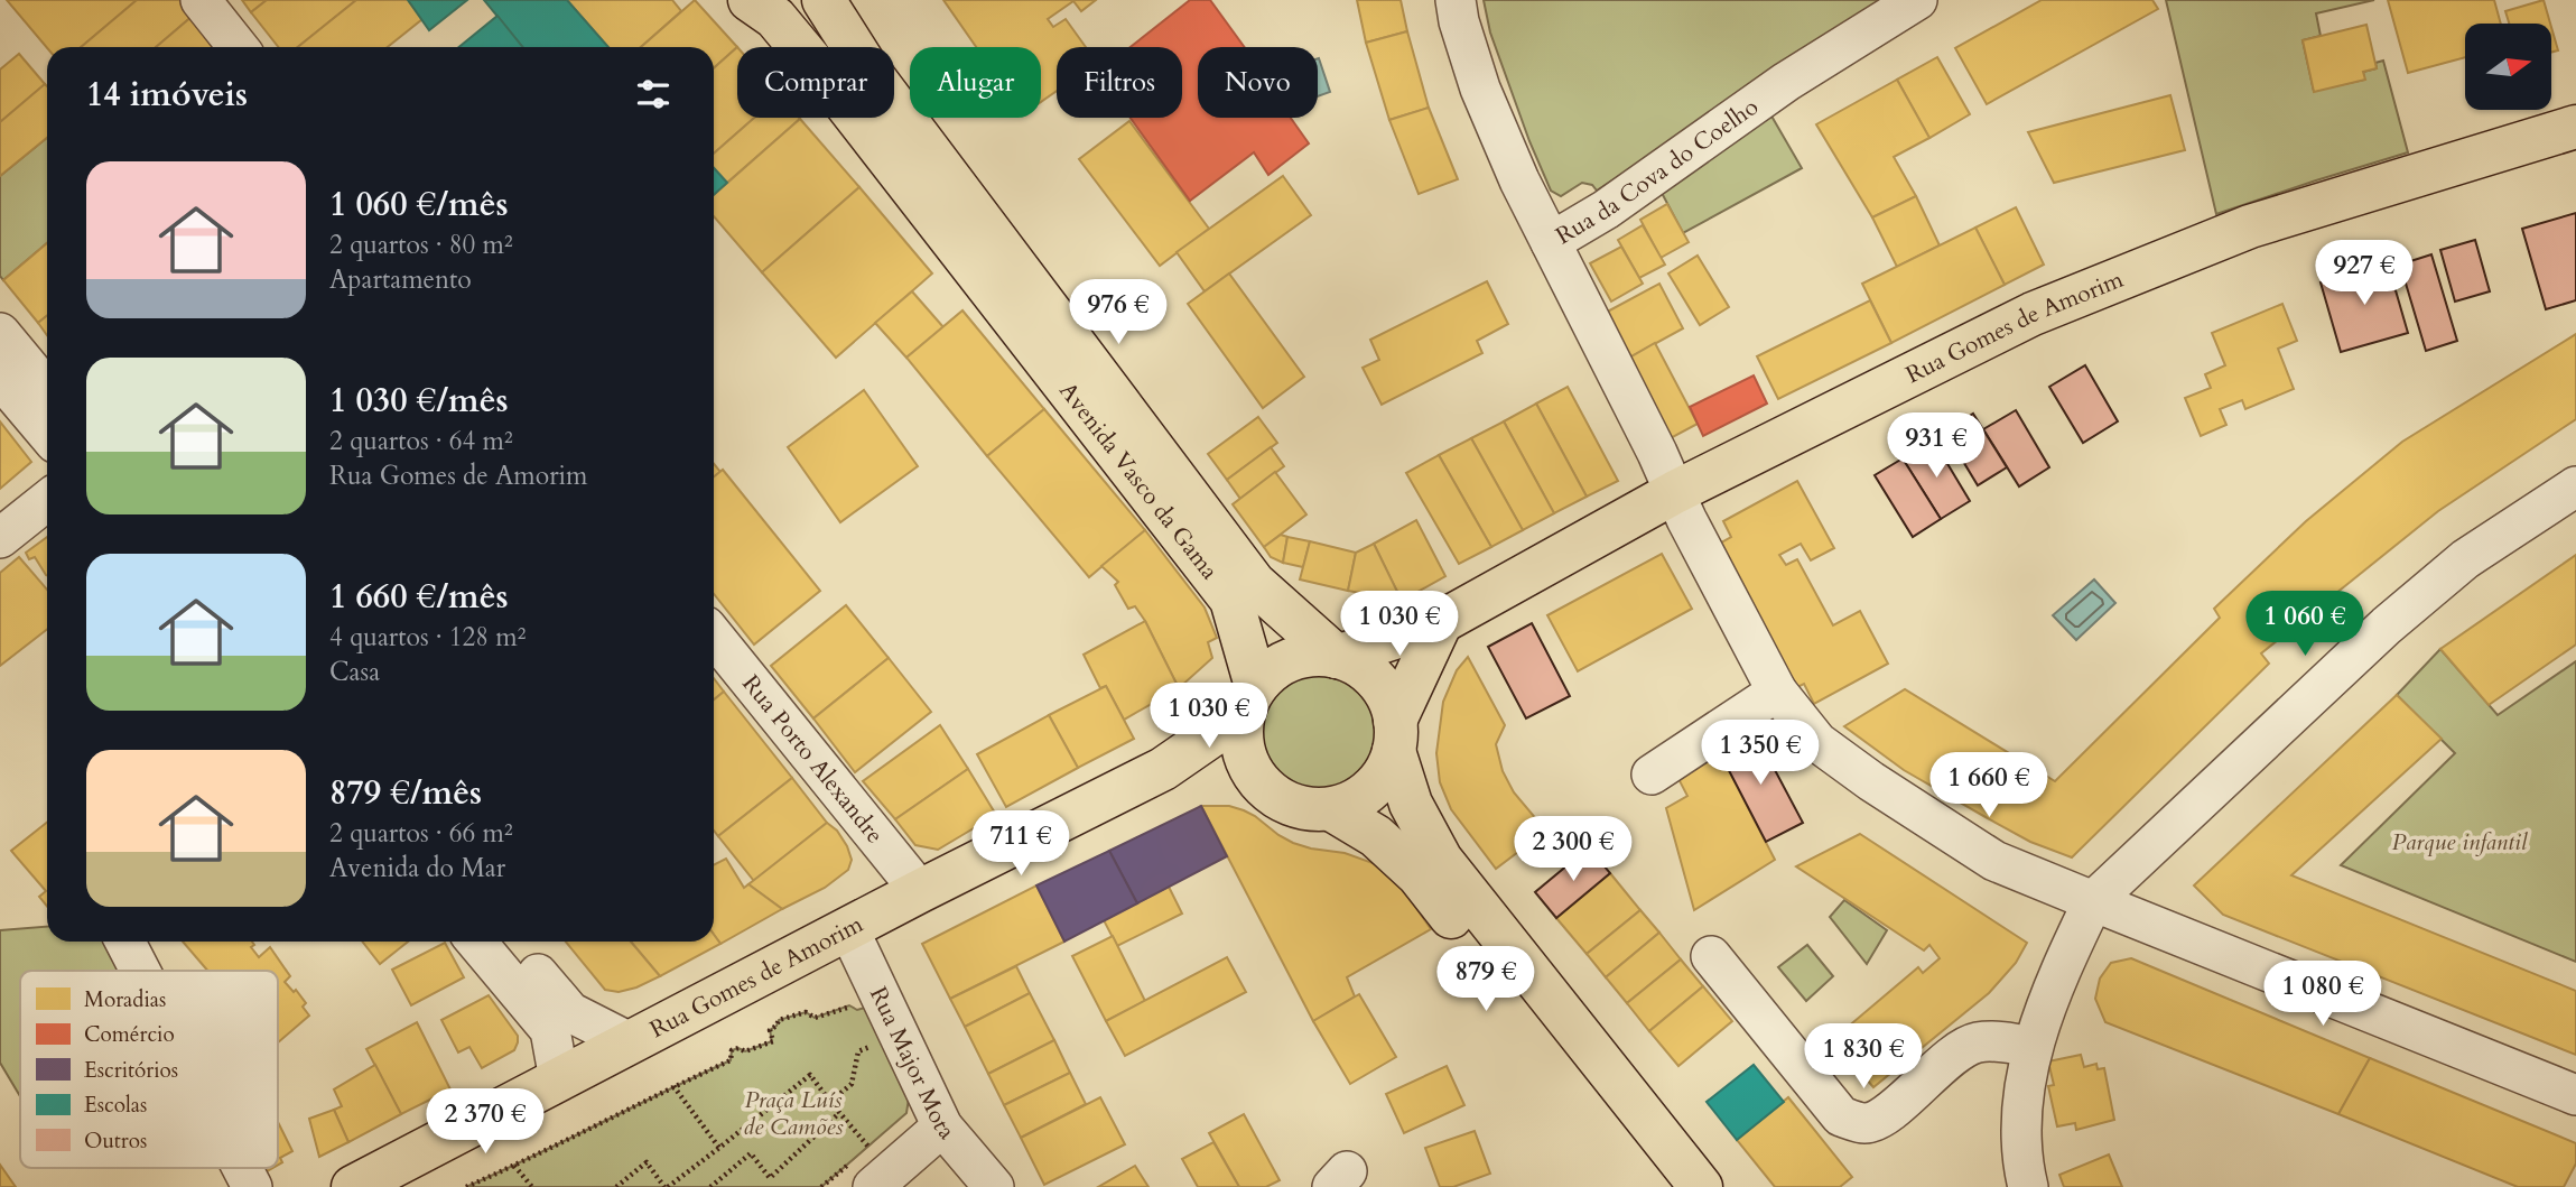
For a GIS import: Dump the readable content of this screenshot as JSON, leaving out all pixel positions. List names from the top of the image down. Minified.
{"streets":{"main road":["Rua Gomes de Amorim","Avenida Vasco da Gama"],"street":["Rua da Cova do Coelho","Rua Porto Alexandre","Rua Major Mota"]},"crossings":[["Rua da Cova do Coelho","Rua Gomes de Amorim"],["Rua Gomes de Amorim","Avenida Vasco da Gama"],["Rua Gomes de Amorim","Rua Porto Alexandre"],["Rua Gomes de Amorim","Rua Major Mota"]],"parks":["Parque infantil","Praça Luís de Camões"],"legend":["Moradias","Comércio","Escritórios","Escolas","Outros"],"north":"right","page":{"chip":["Comprar","Alugar","Filtros","Novo"],"heading":"14 imóveis","list":[{"name":"1 060 €/mês","note":"2 quartos · 80 m² · Apartamento"},{"name":"1 030 €/mês","note":"2 quartos · 64 m² · Rua Gomes de Amorim"},{"name":"1 660 €/mês","note":"4 quartos · 128 m² · Casa"},{"name":"879 €/mês","note":"2 quartos · 66 m² · Avenida do Mar"}],"price":["927 €","976 €","931 €","1 030 €","1 060 €","1 030 €","1 350 €","1 660 €","711 €","2 300 €","879 €","1 080 €","1 830 €","2 370 €"]}}
